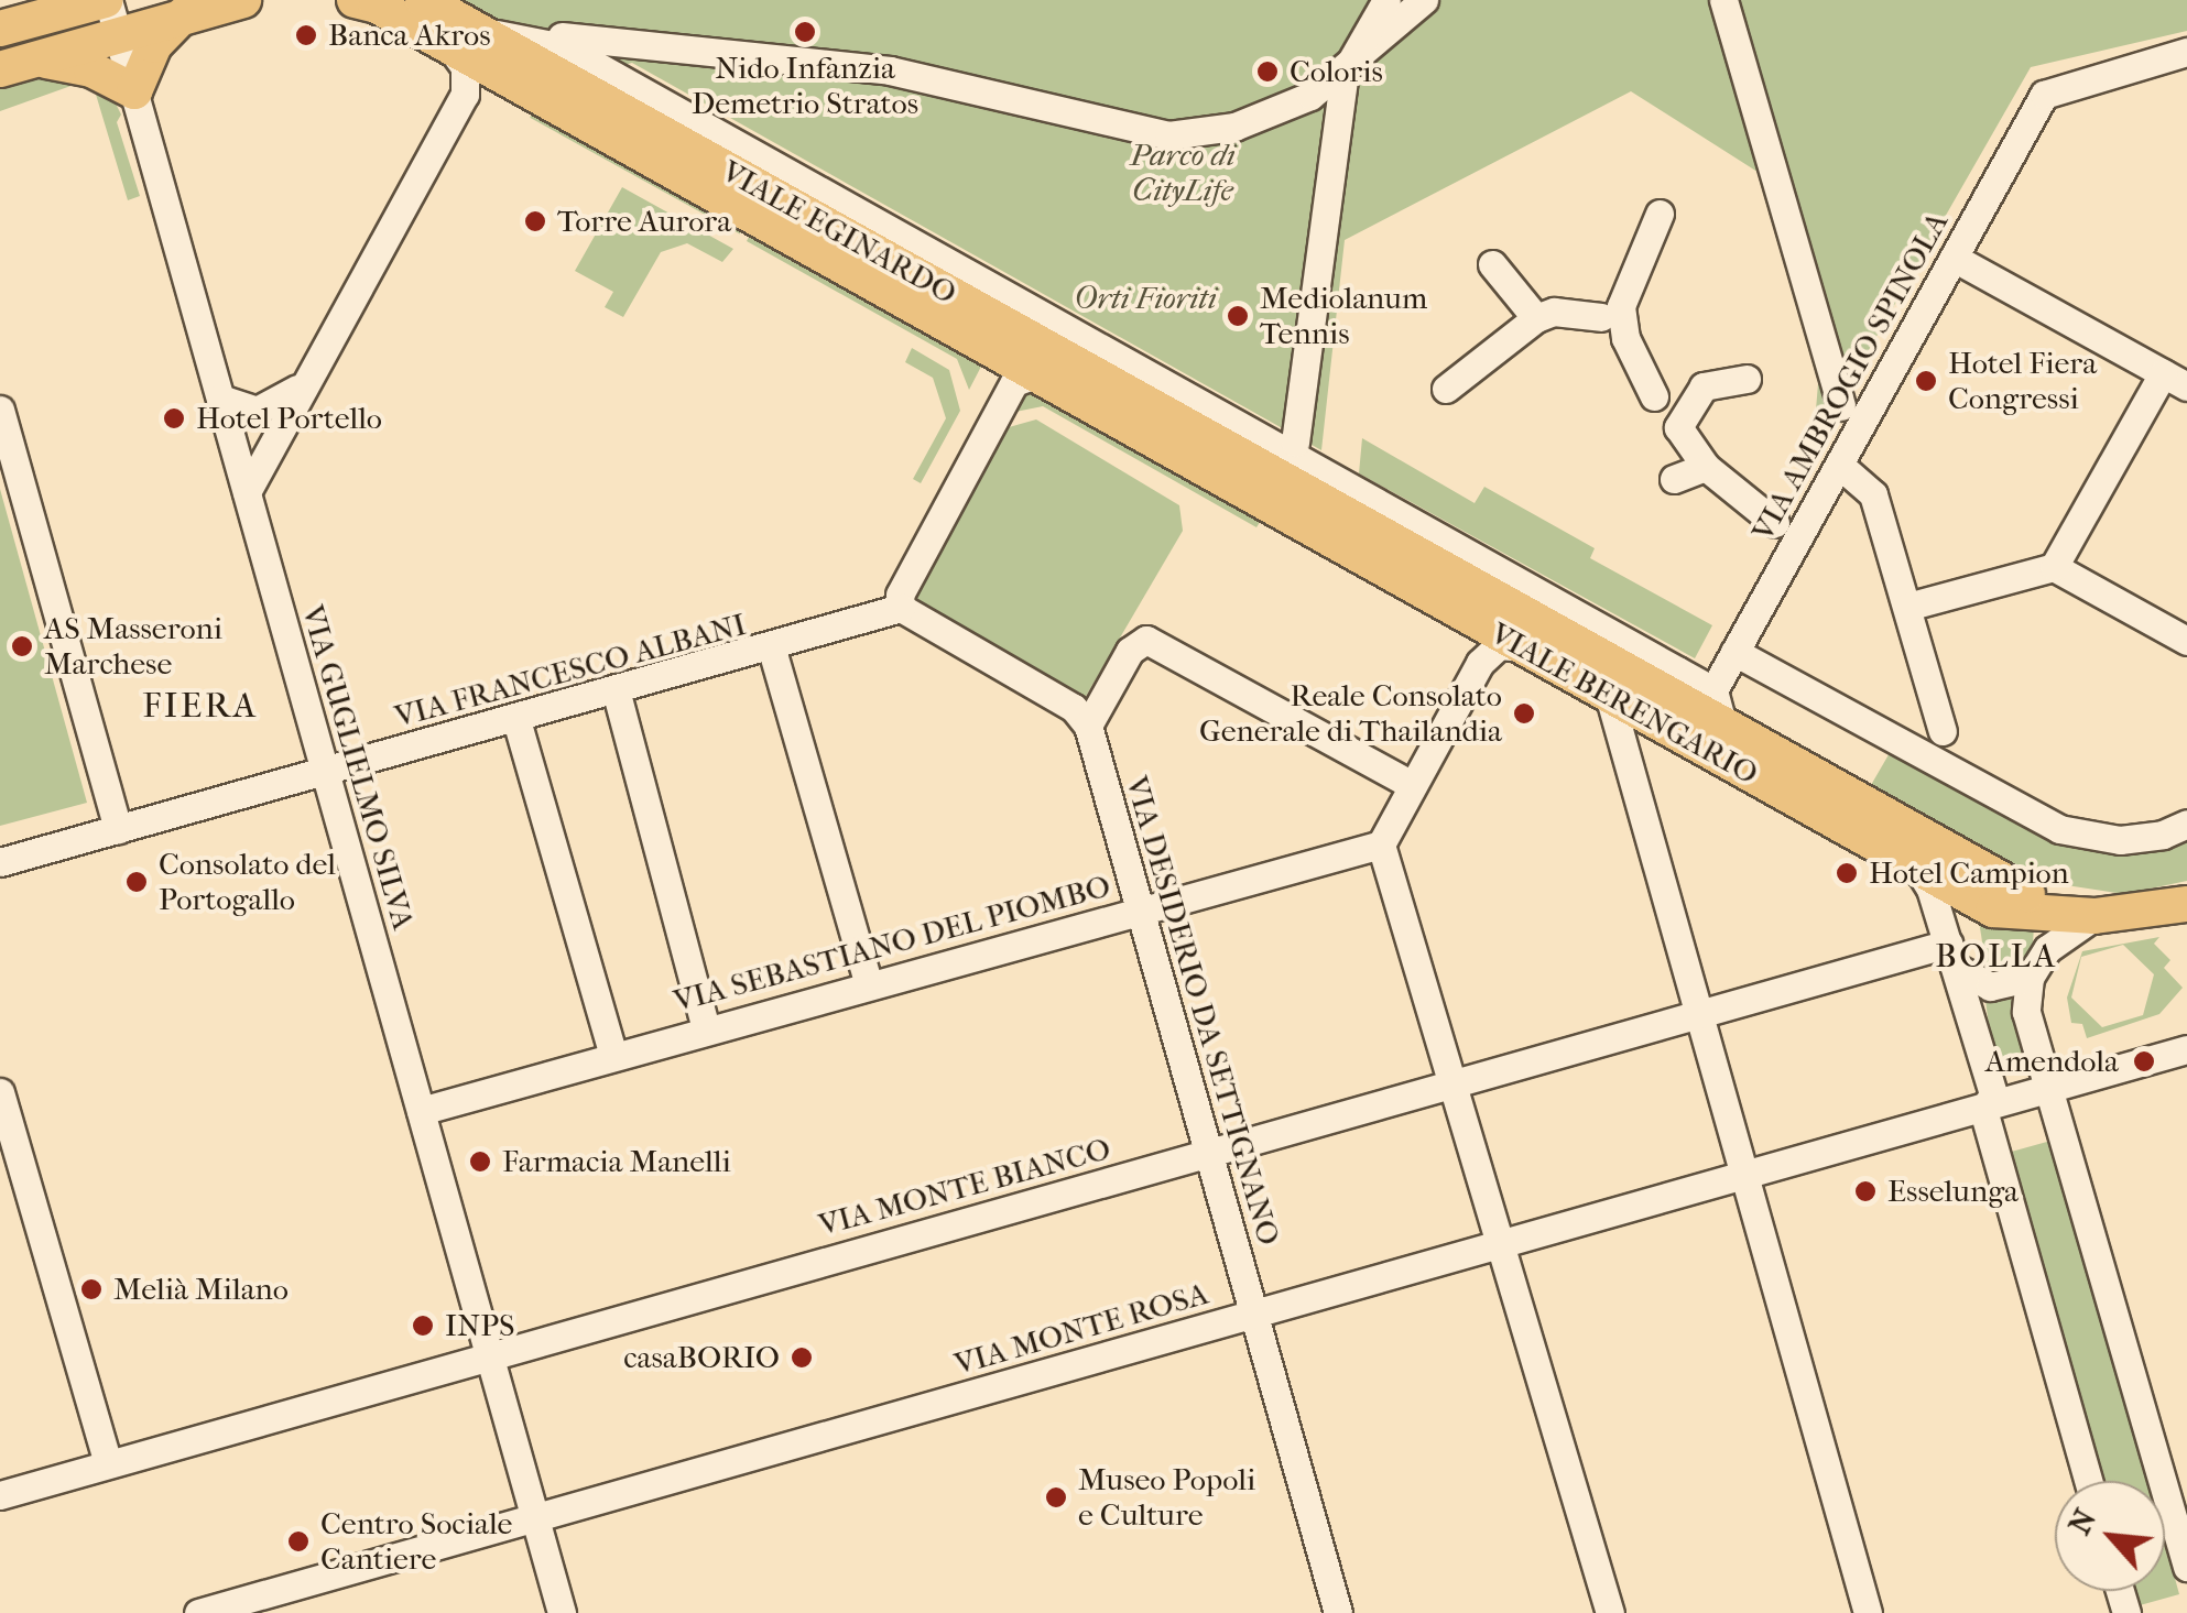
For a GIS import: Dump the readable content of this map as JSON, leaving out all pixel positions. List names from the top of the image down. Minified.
{"streets":{"main road":["VIALE EGINARDO","VIALE BERENGARIO"],"street":["VIA AMBROGIO SPINOLA","VIA FRANCESCO ALBANI","VIA GUGLIELMO SILVA","VIA SEBASTIANO DEL PIOMBO","VIA DESIDERIO DA SETTIGNANO","VIA MONTE BIANCO","VIA MONTE ROSA"]},"crossings":[["VIALE EGINARDO","VIALE BERENGARIO"],["VIA AMBROGIO SPINOLA","VIALE BERENGARIO"],["VIA FRANCESCO ALBANI","VIA GUGLIELMO SILVA"],["VIALE BERENGARIO","VIA MONTE BIANCO"],["VIA GUGLIELMO SILVA","VIA SEBASTIANO DEL PIOMBO"],["VIA GUGLIELMO SILVA","VIA MONTE BIANCO"],["VIA GUGLIELMO SILVA","VIA MONTE ROSA"],["VIA SEBASTIANO DEL PIOMBO","VIA DESIDERIO DA SETTIGNANO"],["VIA DESIDERIO DA SETTIGNANO","VIA MONTE BIANCO"],["VIA DESIDERIO DA SETTIGNANO","VIA MONTE ROSA"]],"districts":["FIERA","BOLLA"],"parks":["Parco di CityLife","Orti Fioriti"],"places":["Nido Infanzia Demetrio Stratos","Banca Akros","Coloris","Torre Aurora","Mediolanum Tennis","Hotel Fiera Congressi","Hotel Portello","AS Masseroni Marchese","Reale Consolato Generale di Thailandia","Hotel Campion","Consolato del Portogallo","Amendola","Farmacia Manelli","Esselunga","Melià Milano","INPS","casaBORIO","Museo Popoli e Culture","Centro Sociale Cantiere"],"north":"top left"}
